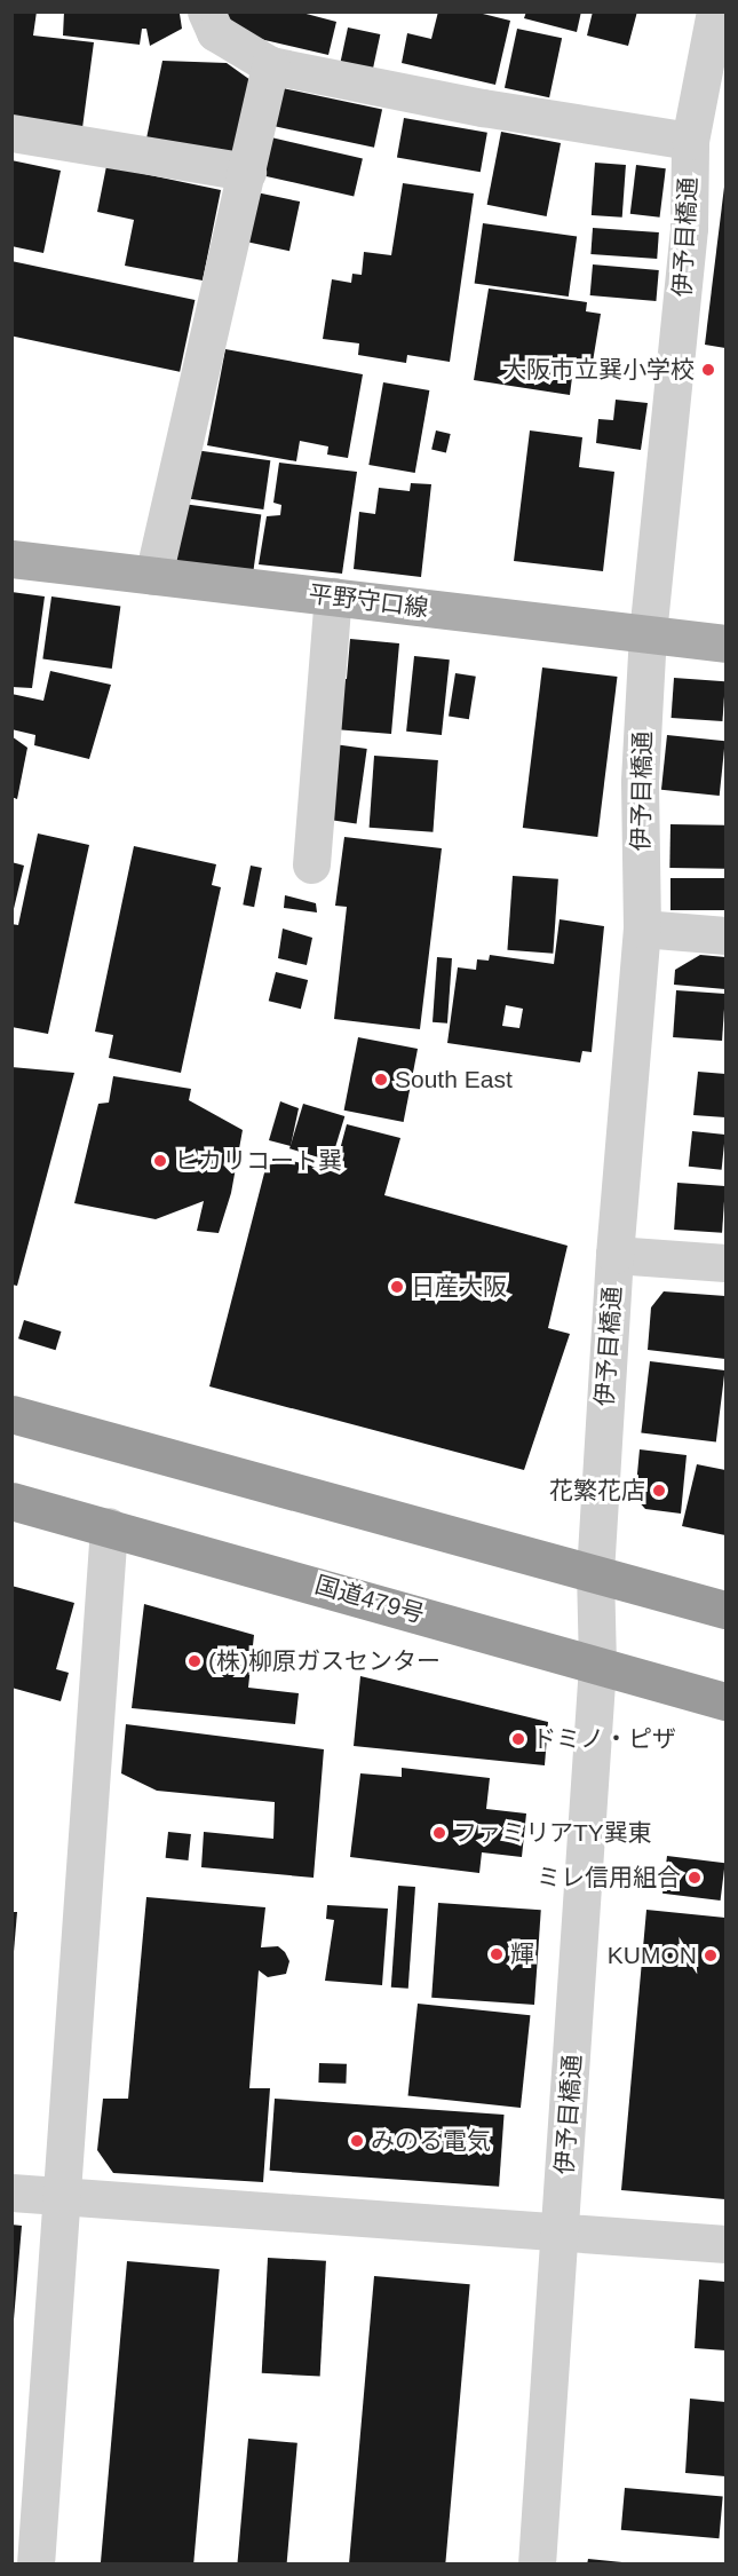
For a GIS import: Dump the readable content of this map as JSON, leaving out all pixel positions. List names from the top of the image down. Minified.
{"streets":{"highway":["国道479号"],"main road":["平野守口線"],"street":["伊予目橋通"]},"crossings":[["伊予目橋通","平野守口線"],["伊予目橋通","国道479号"]],"places":["大阪市立巽小学校","South East","ヒカリコート巽","日産大阪","花繁花店","(株)柳原ガスセンター","ドミノ・ピザ","ファミリアTY巽東","ミレ信用組合","輝","KUMON","みのる電気"]}
